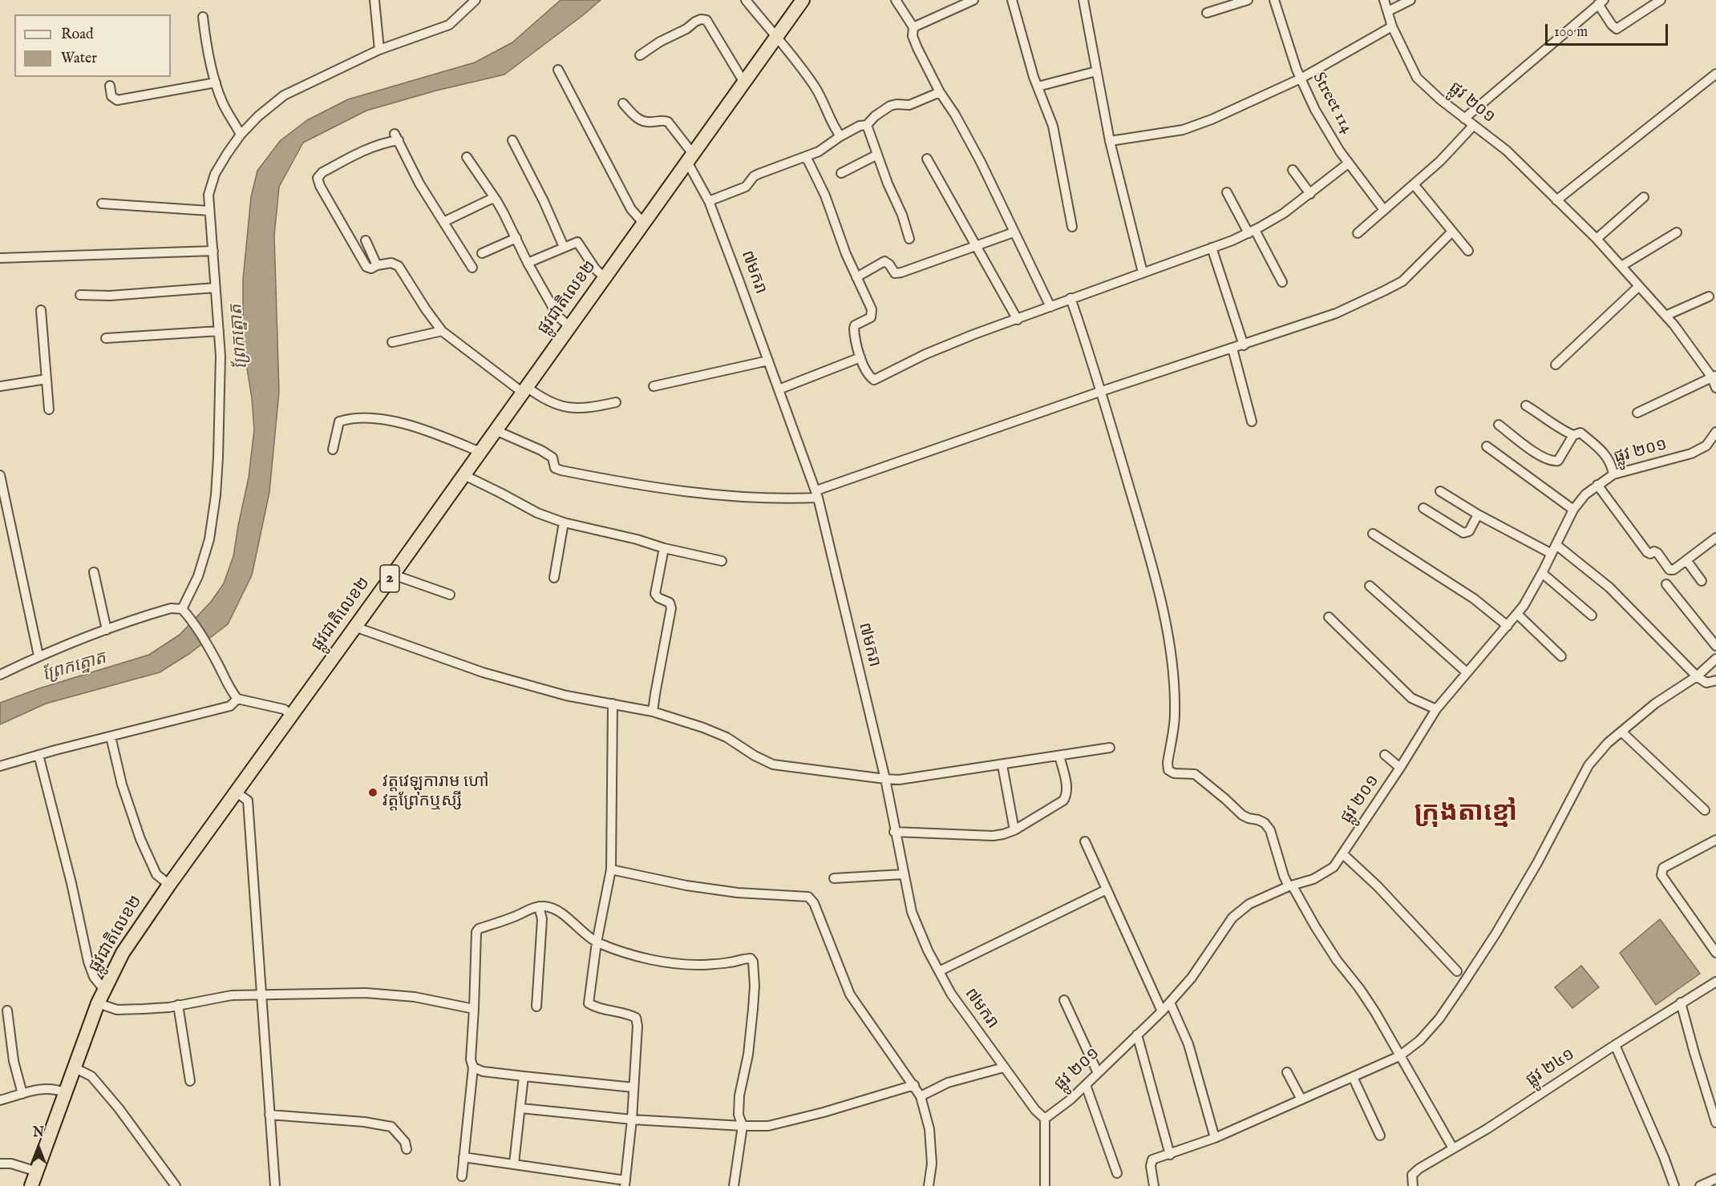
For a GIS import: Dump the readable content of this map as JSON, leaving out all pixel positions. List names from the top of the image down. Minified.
{"streets":{"highway":["ផ្លូវជាតិលេខ២","2"],"street":["Street 114","ផ្លូវ ២០១","៧មករា","ផ្លូវ ២៤១"]},"crossings":[["ផ្លូវ ២០១","៧មករា"],["៧មករា","ផ្លូវជាតិលេខ២"]],"districts":["ក្រុងតាខ្មៅ"],"water":["ព្រែកត្នោត"],"places":["វត្តវេឡុការាម ហៅ វត្តព្រែកឬស្សី"],"legend":["Road","Water"],"scale_bar":"100 m","north":"top"}
